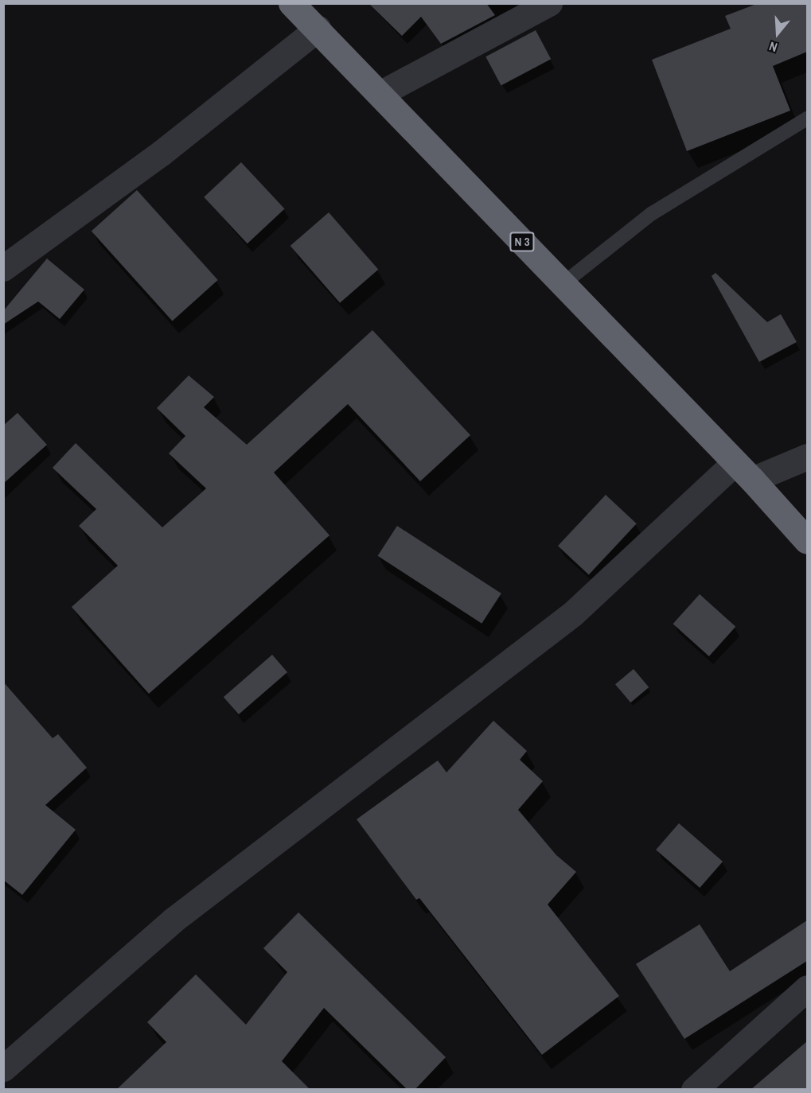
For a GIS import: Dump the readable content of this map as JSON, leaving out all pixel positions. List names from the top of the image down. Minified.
{"streets":{"highway":["N 3"]},"north":"bottom"}
